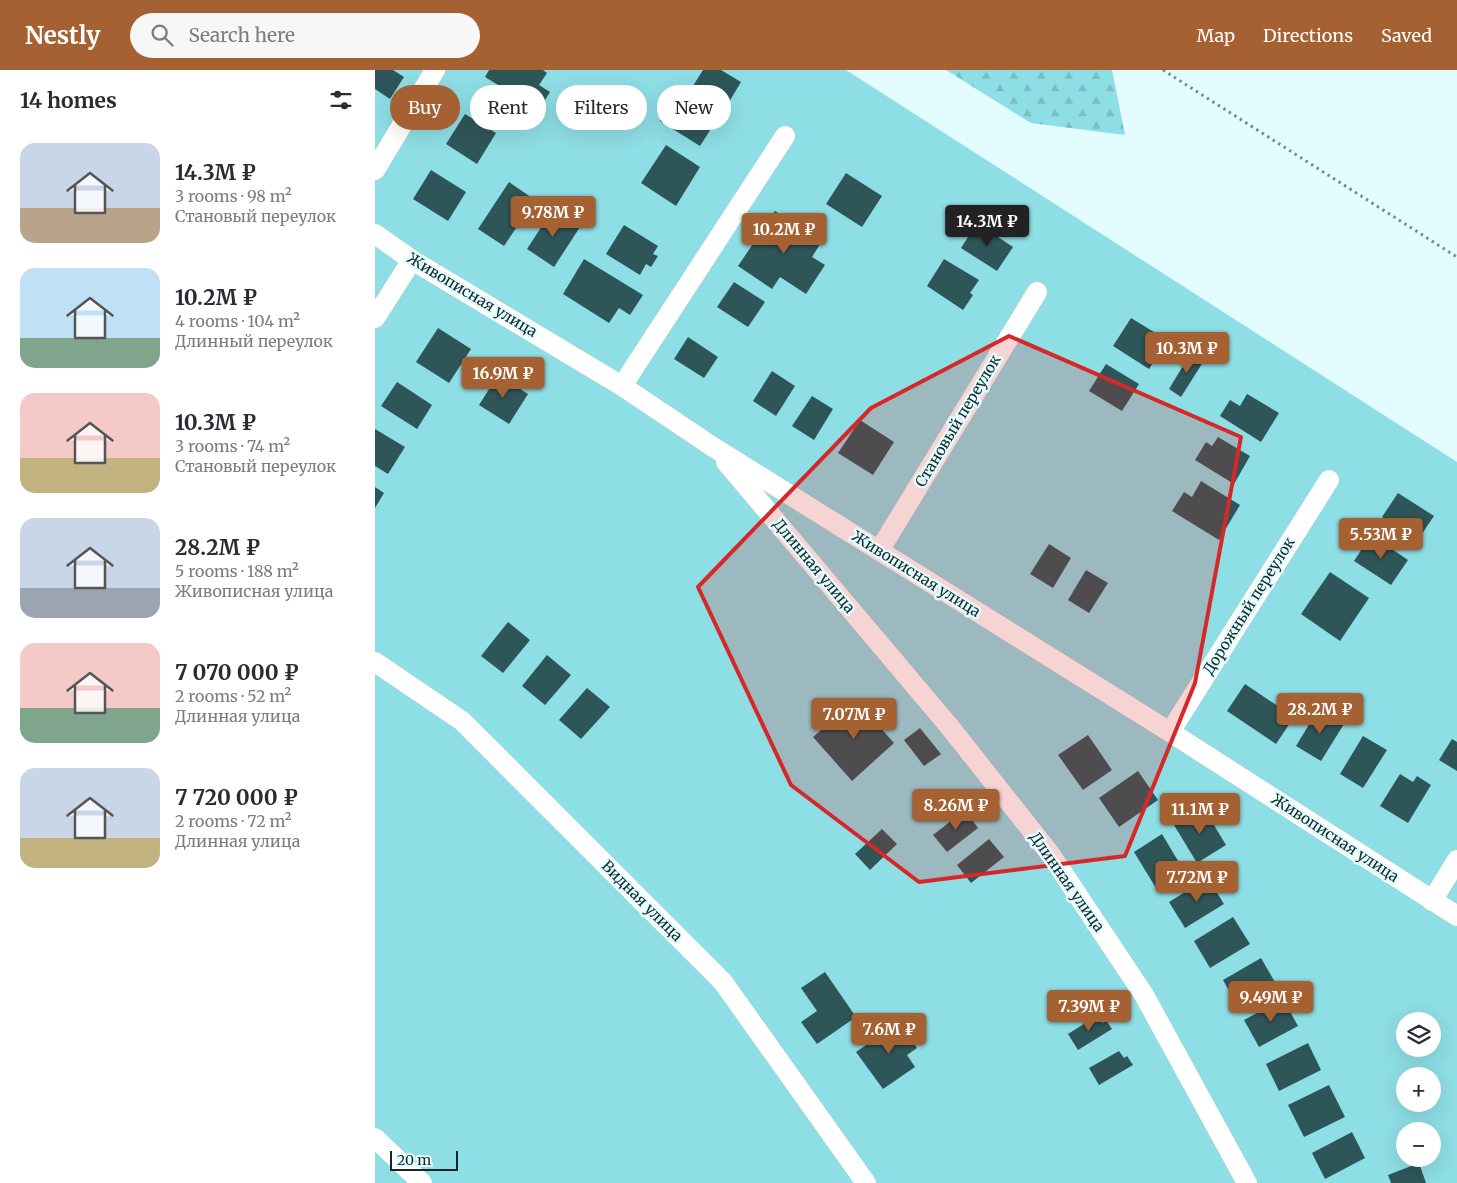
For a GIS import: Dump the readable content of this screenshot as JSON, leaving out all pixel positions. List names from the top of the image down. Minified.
{"streets":{"street":["Живописная улица","Становый переулок","Длинная улица","Дорожный переулок","Видная улица"]},"crossings":[["Живописная улица","Становый переулок"],["Живописная улица","Длинная улица"],["Живописная улица","Дорожный переулок"]],"scale_bar":"20 m","page":{"header":"Nestly","search":"Search here","nav":["Map","Directions","Saved"],"heading":"14 homes","chip":["Buy","Rent","Filters","New"],"list":[{"name":"14.3M ₽","note":"3 rooms · 98 m² · Становый переулок"},{"name":"10.2M ₽","note":"4 rooms · 104 m² · Длинный переулок"},{"name":"10.3M ₽","note":"3 rooms · 74 m² · Становый переулок"},{"name":"28.2M ₽","note":"5 rooms · 188 m² · Живописная улица"},{"name":"7 070 000 ₽","note":"2 rooms · 52 m² · Длинная улица"},{"name":"7 720 000 ₽","note":"2 rooms · 72 m² · Длинная улица"}],"price":["9.78M ₽","14.3M ₽","10.2M ₽","10.3M ₽","16.9M ₽","5.53M ₽","28.2M ₽","7.07M ₽","8.26M ₽","11.1M ₽","7.72M ₽","9.49M ₽","7.39M ₽","7.6M ₽"],"map_buttons":["+","−"],"scale":"20 m"}}
